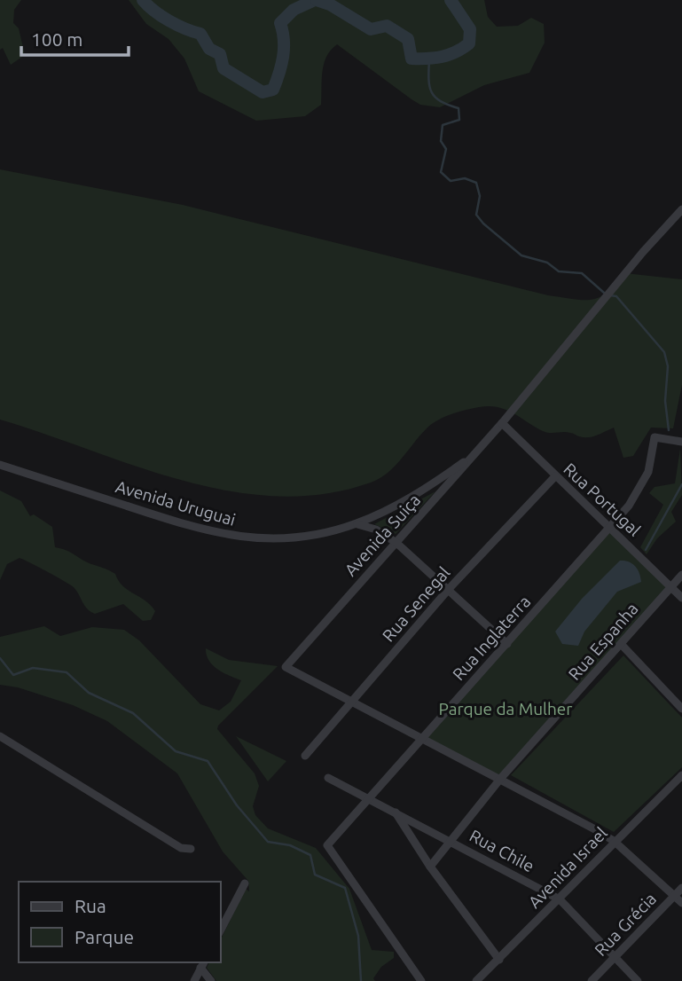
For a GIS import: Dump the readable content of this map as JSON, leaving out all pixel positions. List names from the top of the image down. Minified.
{"streets":{"street":["Rua Portugal","Avenida Uruguai","Avenida Suiça","Rua Senegal","Rua Inglaterra","Rua Espanha","Rua Chile","Avenida Israel","Rua Grécia"]},"crossings":[["Rua Portugal","Avenida Suiça"],["Rua Portugal","Rua Senegal"],["Rua Portugal","Rua Inglaterra"],["Rua Portugal","Rua Espanha"],["Avenida Uruguai","Avenida Suiça"],["Avenida Suiça","Rua Senegal"],["Rua Inglaterra","Rua Chile"],["Rua Espanha","Rua Chile"],["Rua Chile","Avenida Israel"],["Rua Chile","Rua Grécia"]],"parks":["Parque da Mulher"],"legend":["Rua","Parque"],"scale_bar":"100 m"}
